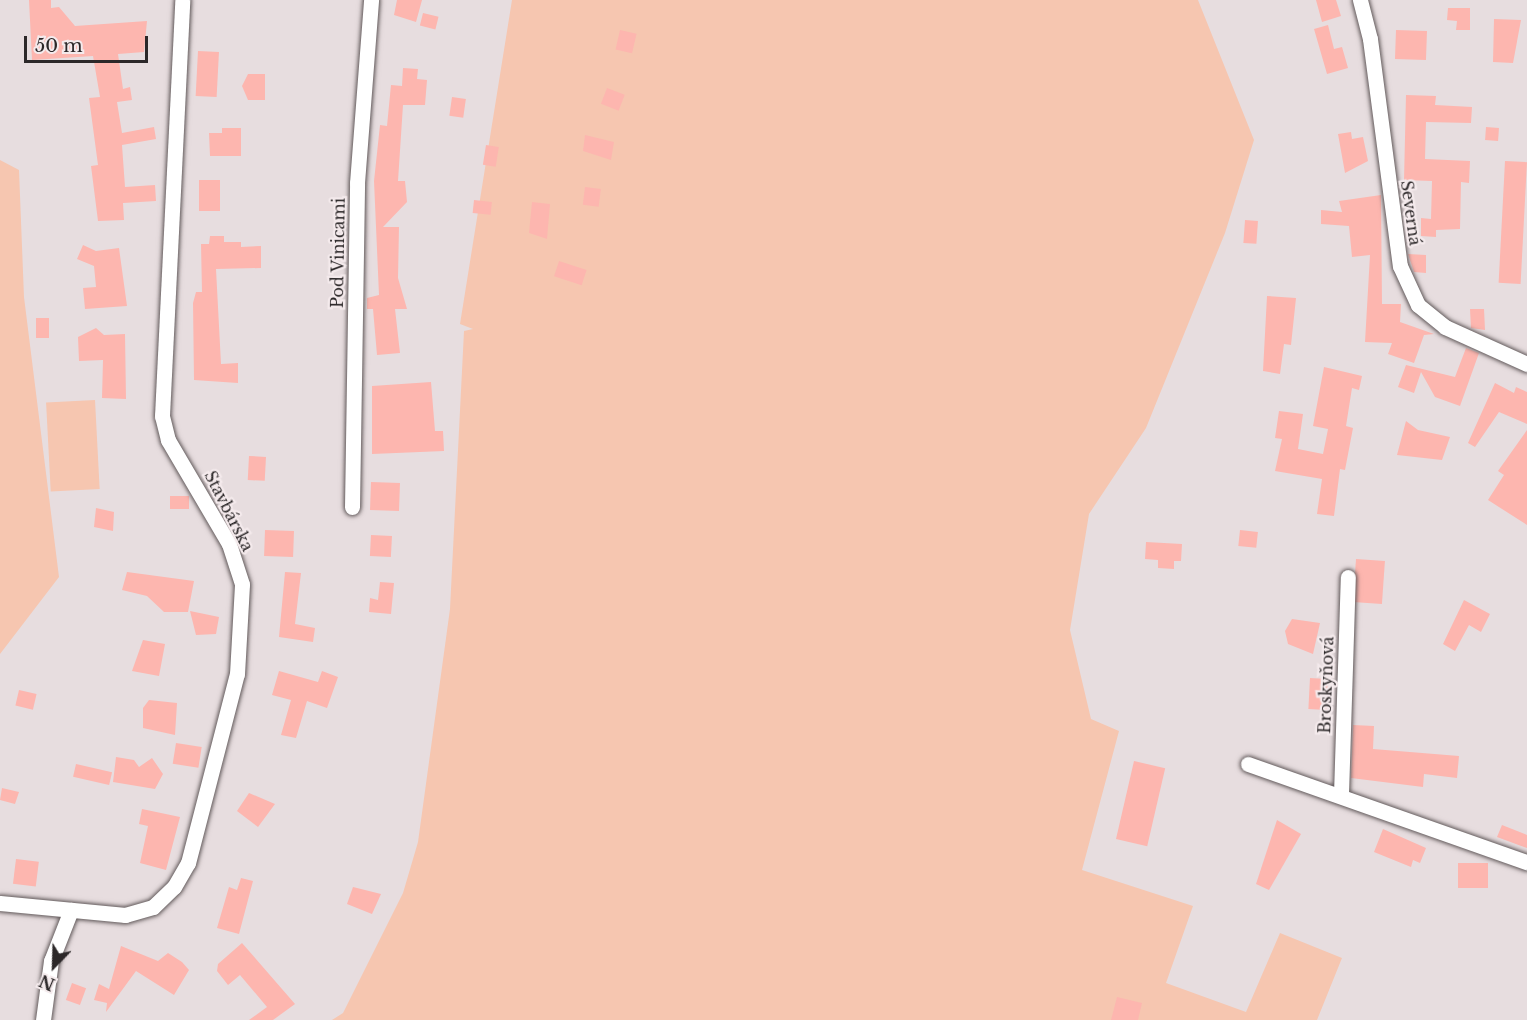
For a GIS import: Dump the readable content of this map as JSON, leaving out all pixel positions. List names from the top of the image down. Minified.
{"streets":{"street":["Severná","Pod Vinicami","Stavbárska","Broskyňová"]},"scale_bar":"50 m","north":"bottom left"}
